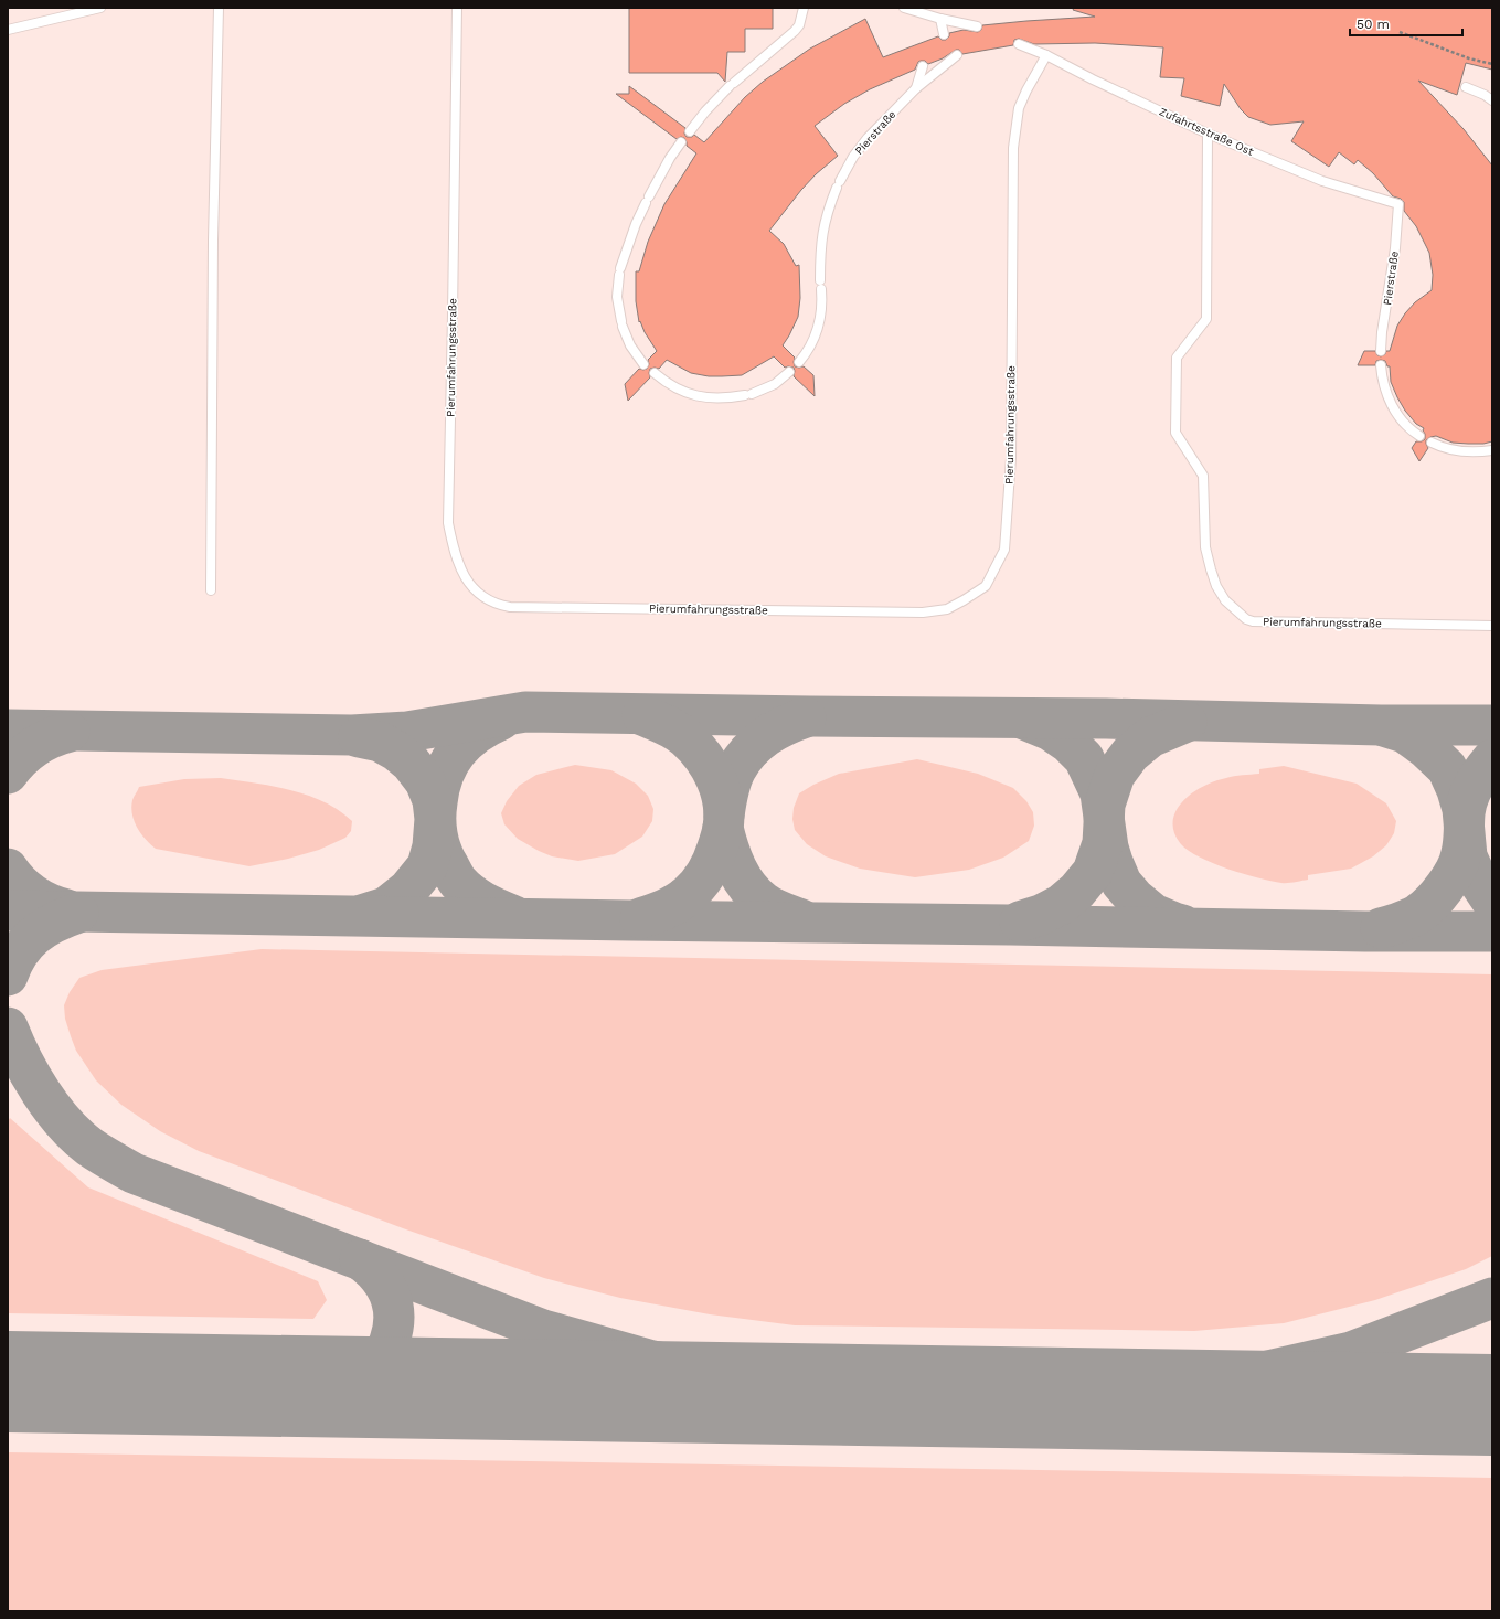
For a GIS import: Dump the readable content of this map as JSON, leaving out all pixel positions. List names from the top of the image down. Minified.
{"streets":{"lane":["Zufahrtsstraße Ost","Pierstraße","Pierumfahrungsstraße"]},"crossings":[["Zufahrtsstraße Ost","Pierstraße"],["Zufahrtsstraße Ost","Pierumfahrungsstraße"]],"scale_bar":"50 m"}
